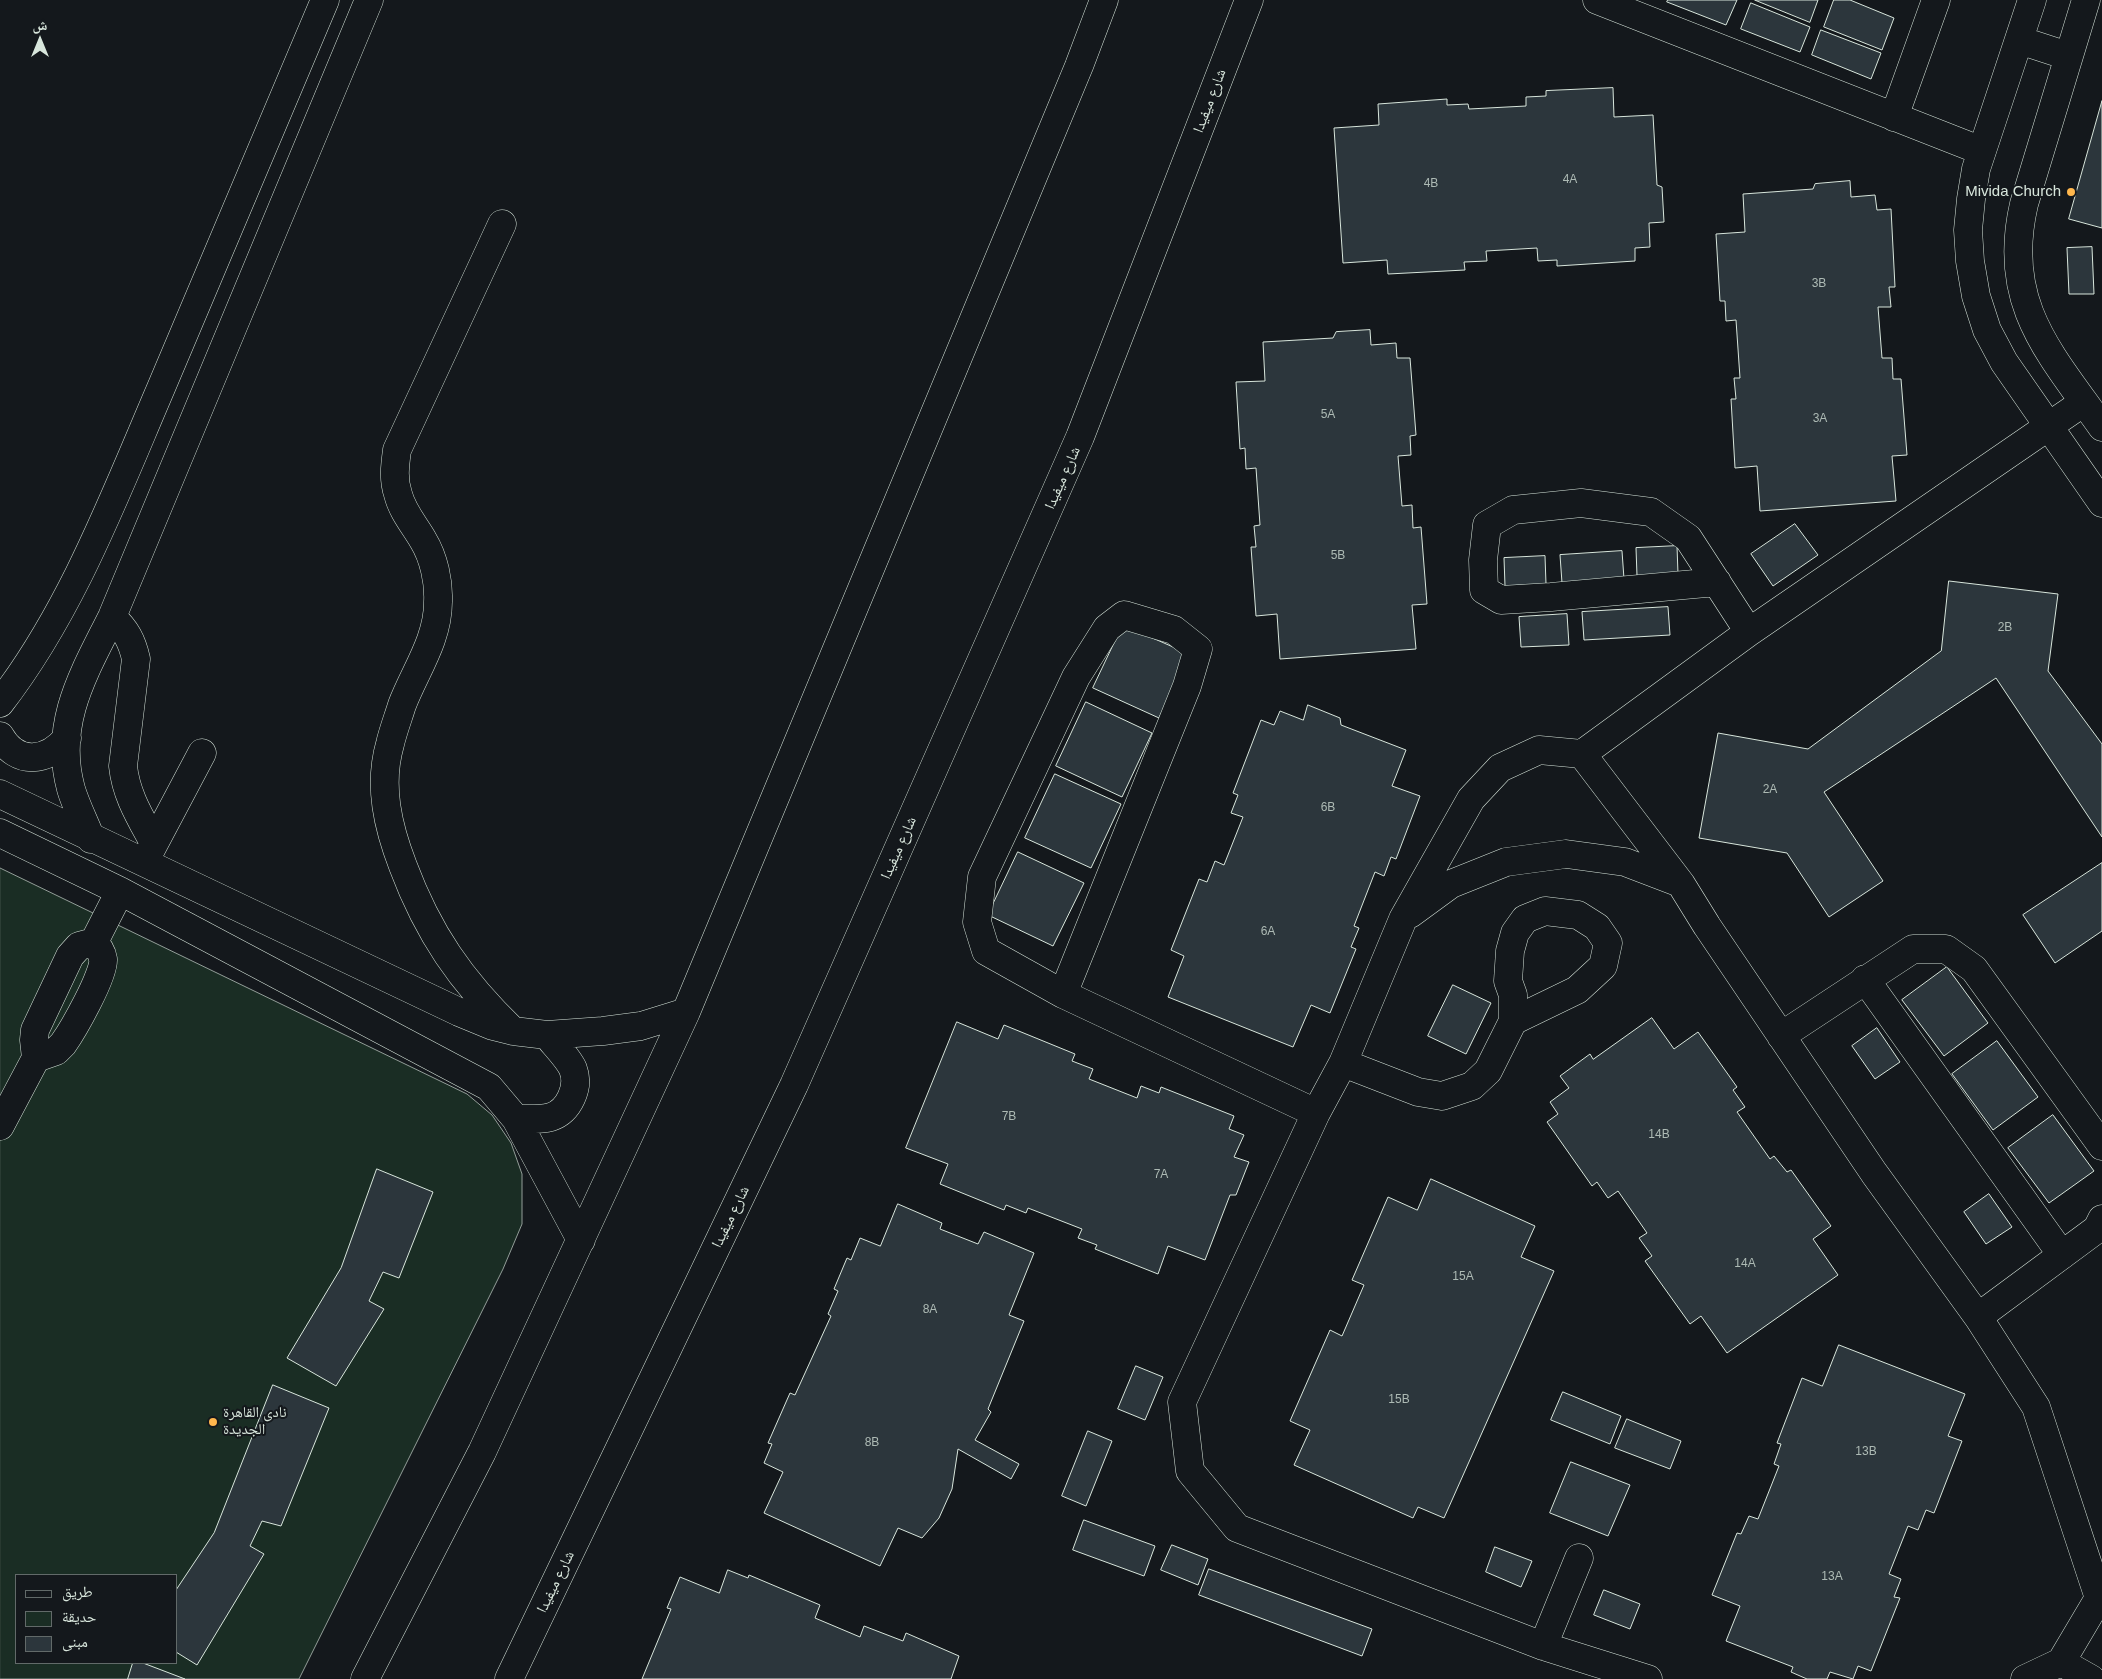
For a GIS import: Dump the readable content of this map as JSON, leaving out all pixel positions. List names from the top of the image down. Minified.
{"streets":{"street":["شارع ميفيدا"]},"places":["Mivida Church","نادى القاهرة الجديدة"],"house_numbers":["4A","4B","3B","5A","3A","5B","2B","2A","6B","6A","7B","14B","7A","14A","15A","8A","15B","8B","13B","13A"],"legend":["طريق","حديقة","مبنى"],"north":"top"}
